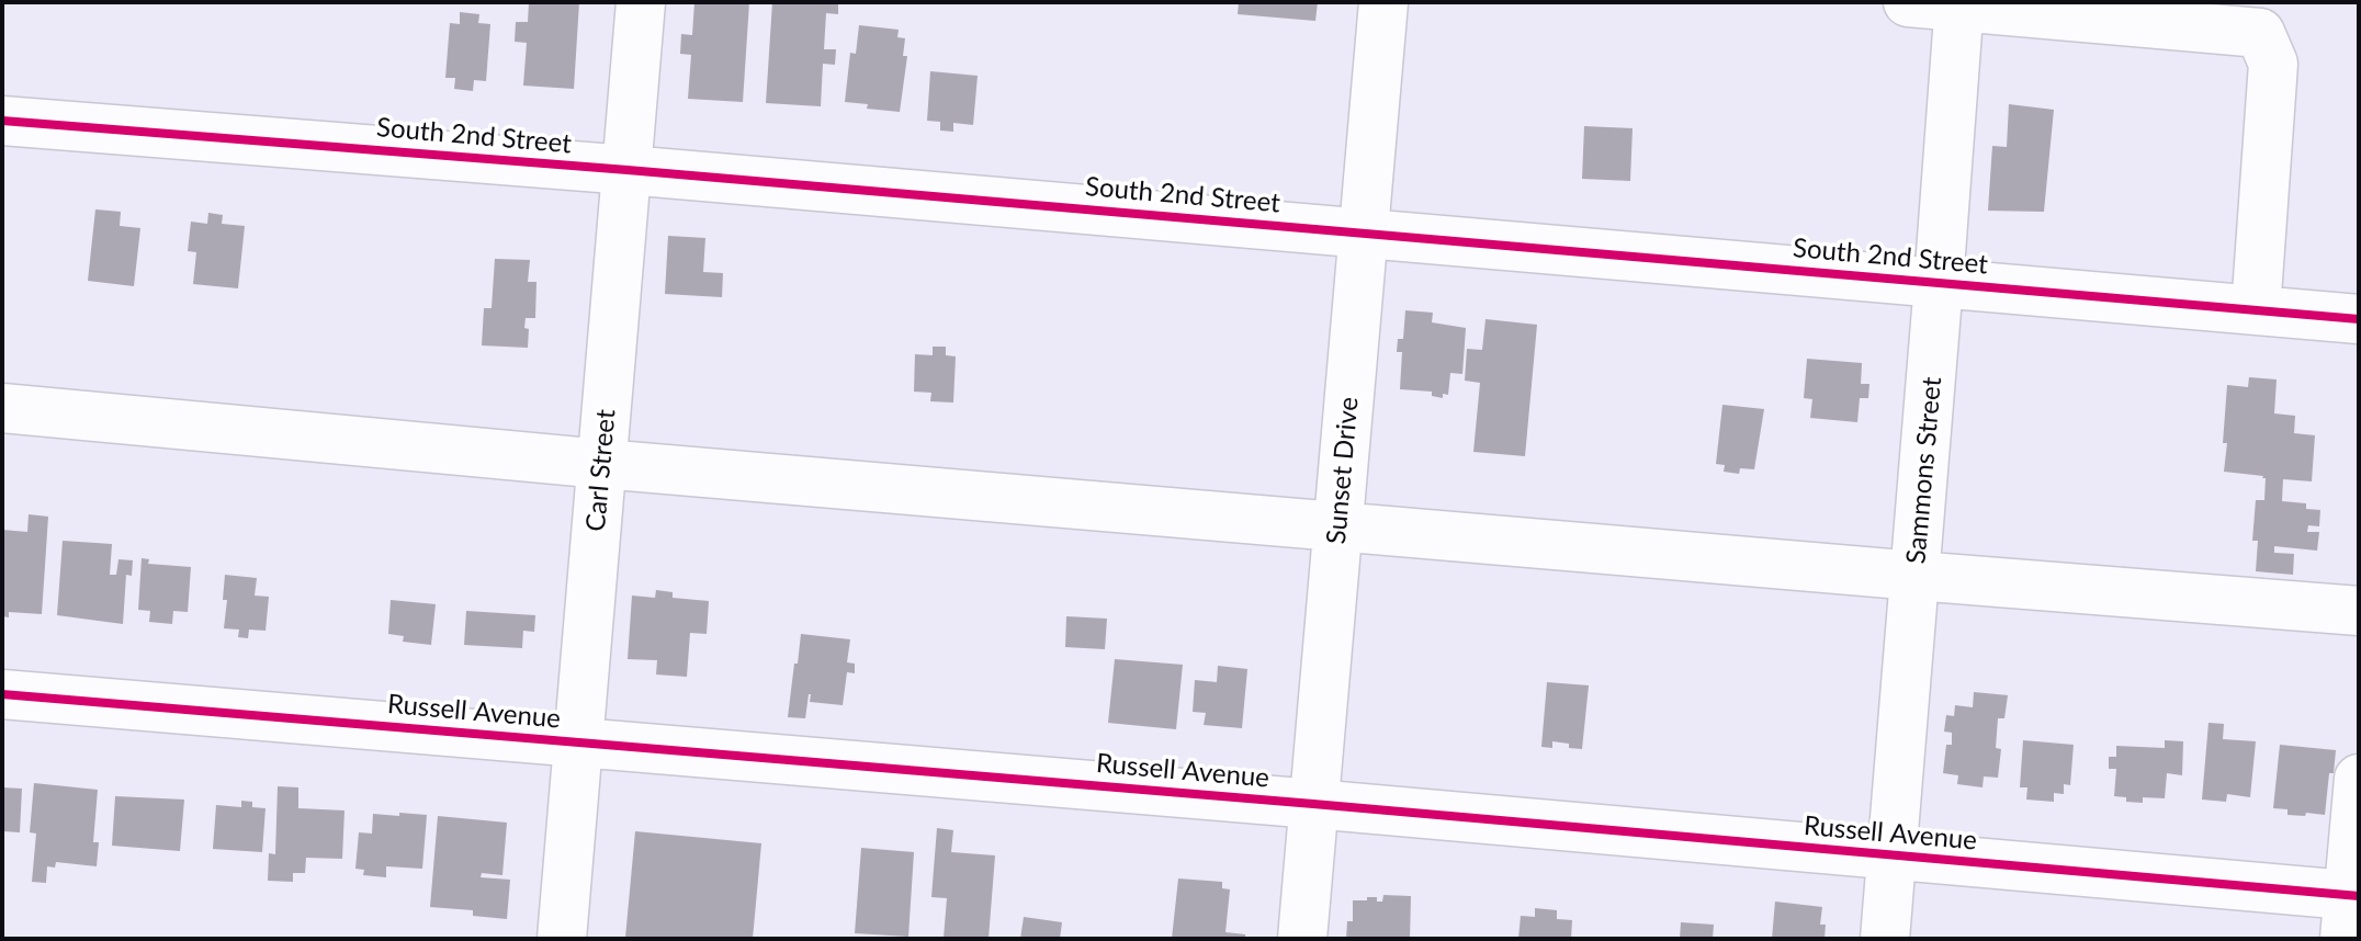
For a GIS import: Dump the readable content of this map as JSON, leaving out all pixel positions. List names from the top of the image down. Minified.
{"streets":{"street":["South 2nd Street","Carl Street","Sunset Drive","Sammons Street","Russell Avenue"]},"crossings":[["South 2nd Street","Carl Street"],["South 2nd Street","Sunset Drive"],["South 2nd Street","Sammons Street"],["Carl Street","Russell Avenue"],["Sunset Drive","Russell Avenue"],["Sammons Street","Russell Avenue"]]}
